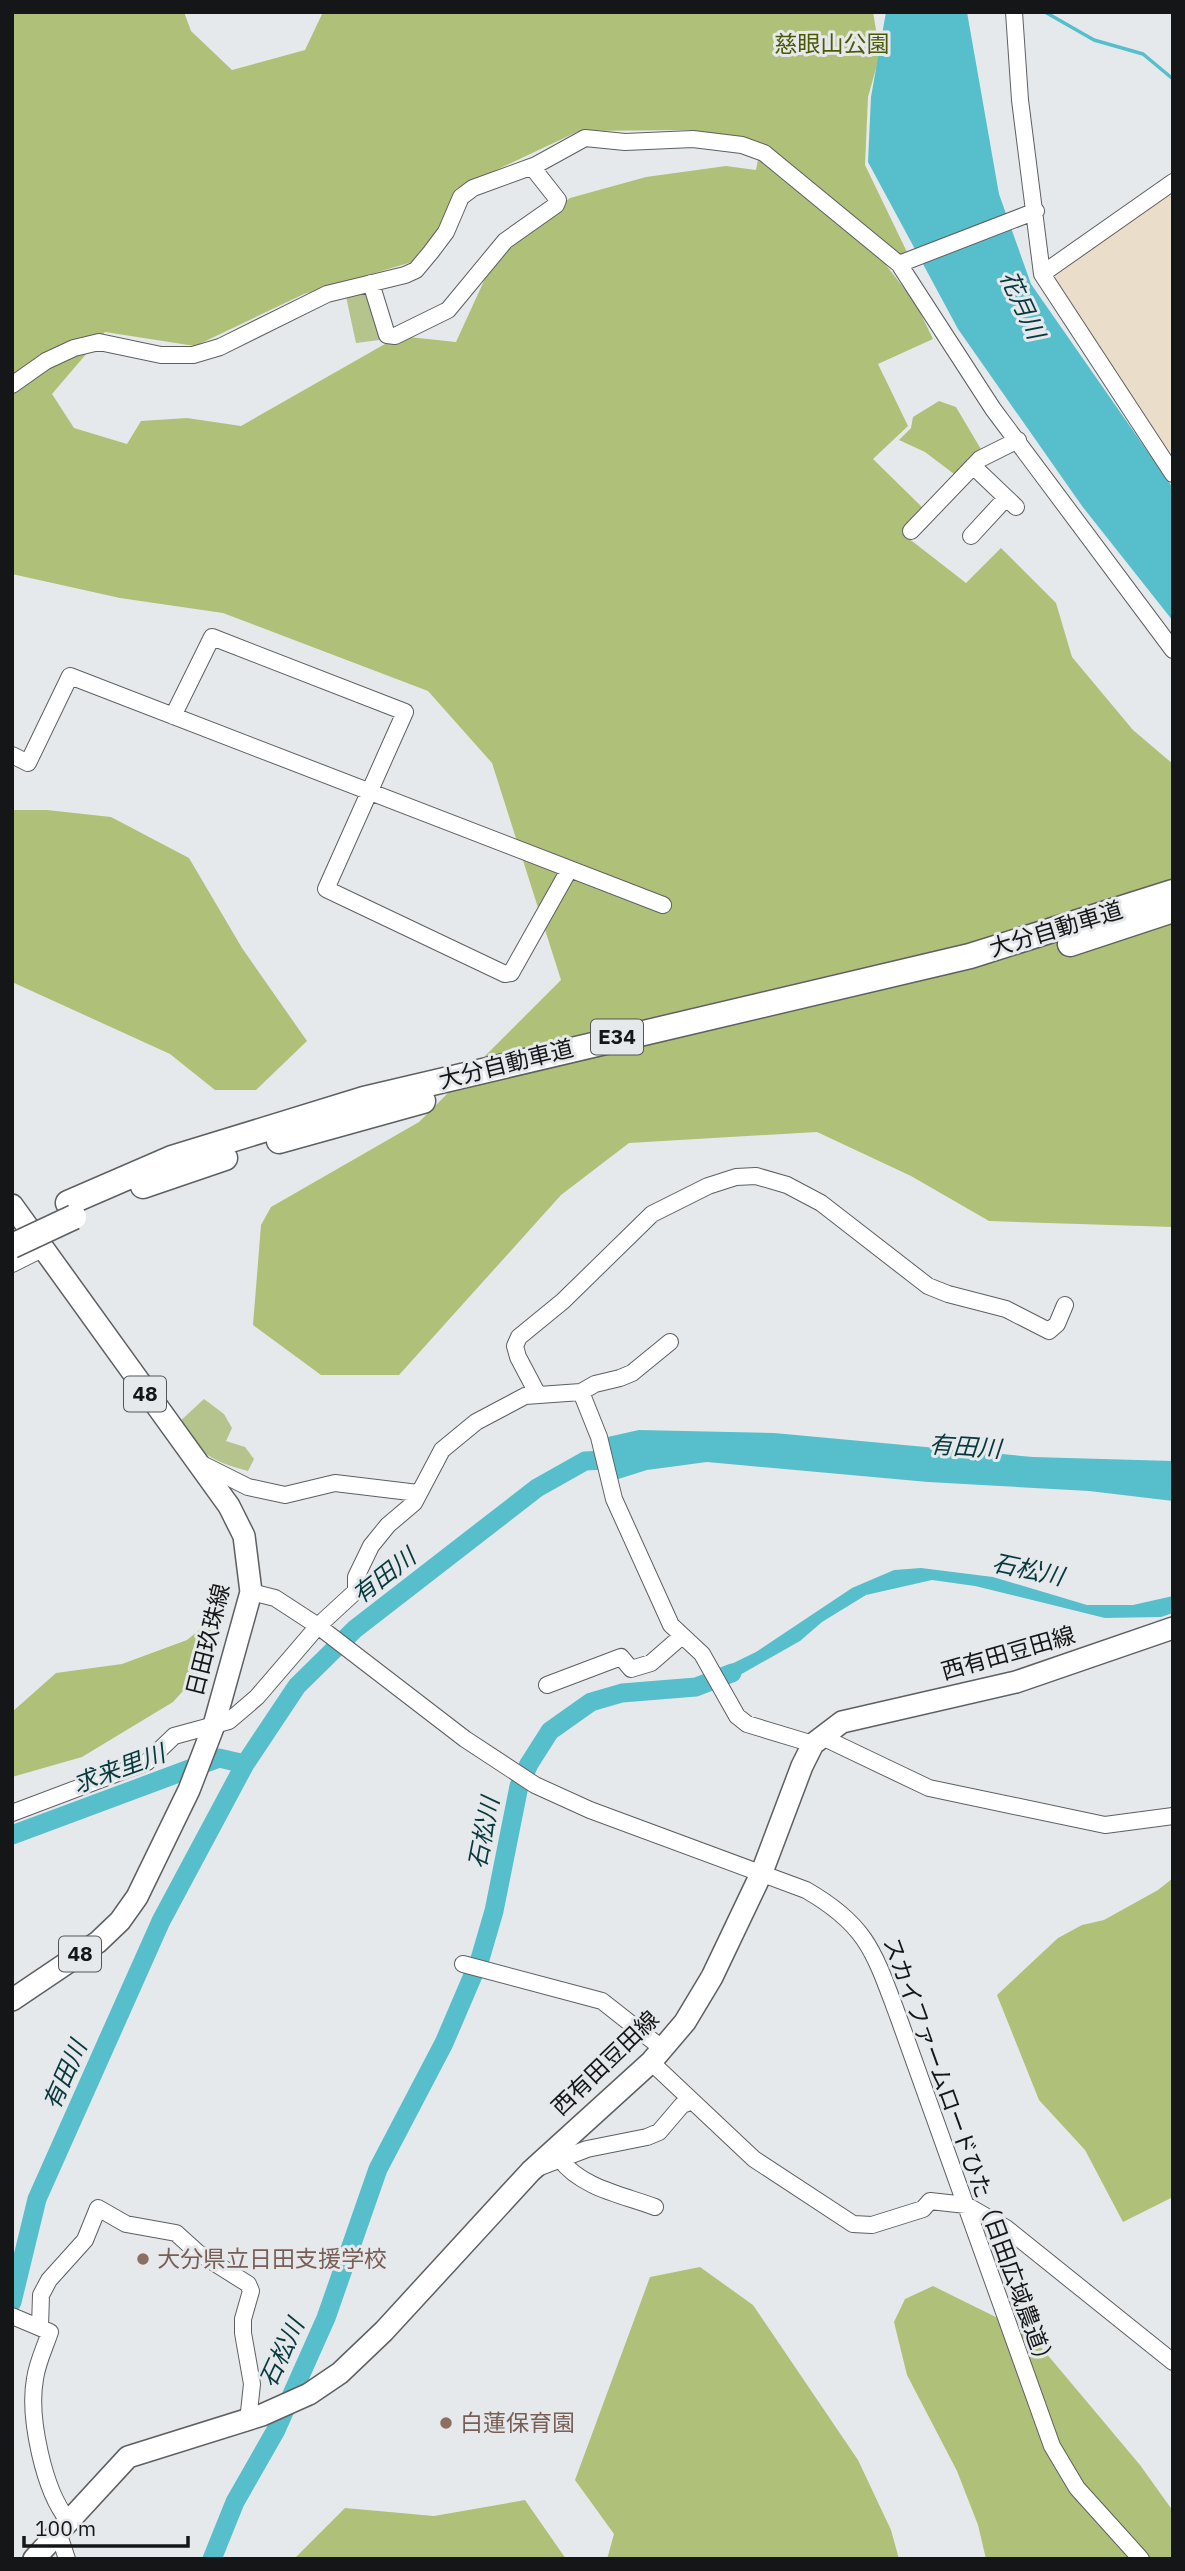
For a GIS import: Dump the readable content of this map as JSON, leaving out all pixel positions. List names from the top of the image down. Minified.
{"streets":{"highway":["大分自動車道","E34"],"main road":["48","日田玖珠線","西有田豆田線"],"street":["スカイファームロードひた（日田広域農道）"]},"crossings":[["日田玖珠線","スカイファームロードひた（日田広域農道）"],["西有田豆田線","スカイファームロードひた（日田広域農道）"]],"water":["花月川","有田川","石松川","求来里川"],"parks":["慈眼山公園"],"places":["大分県立日田支援学校","白蓮保育園"],"scale_bar":"100 m"}
